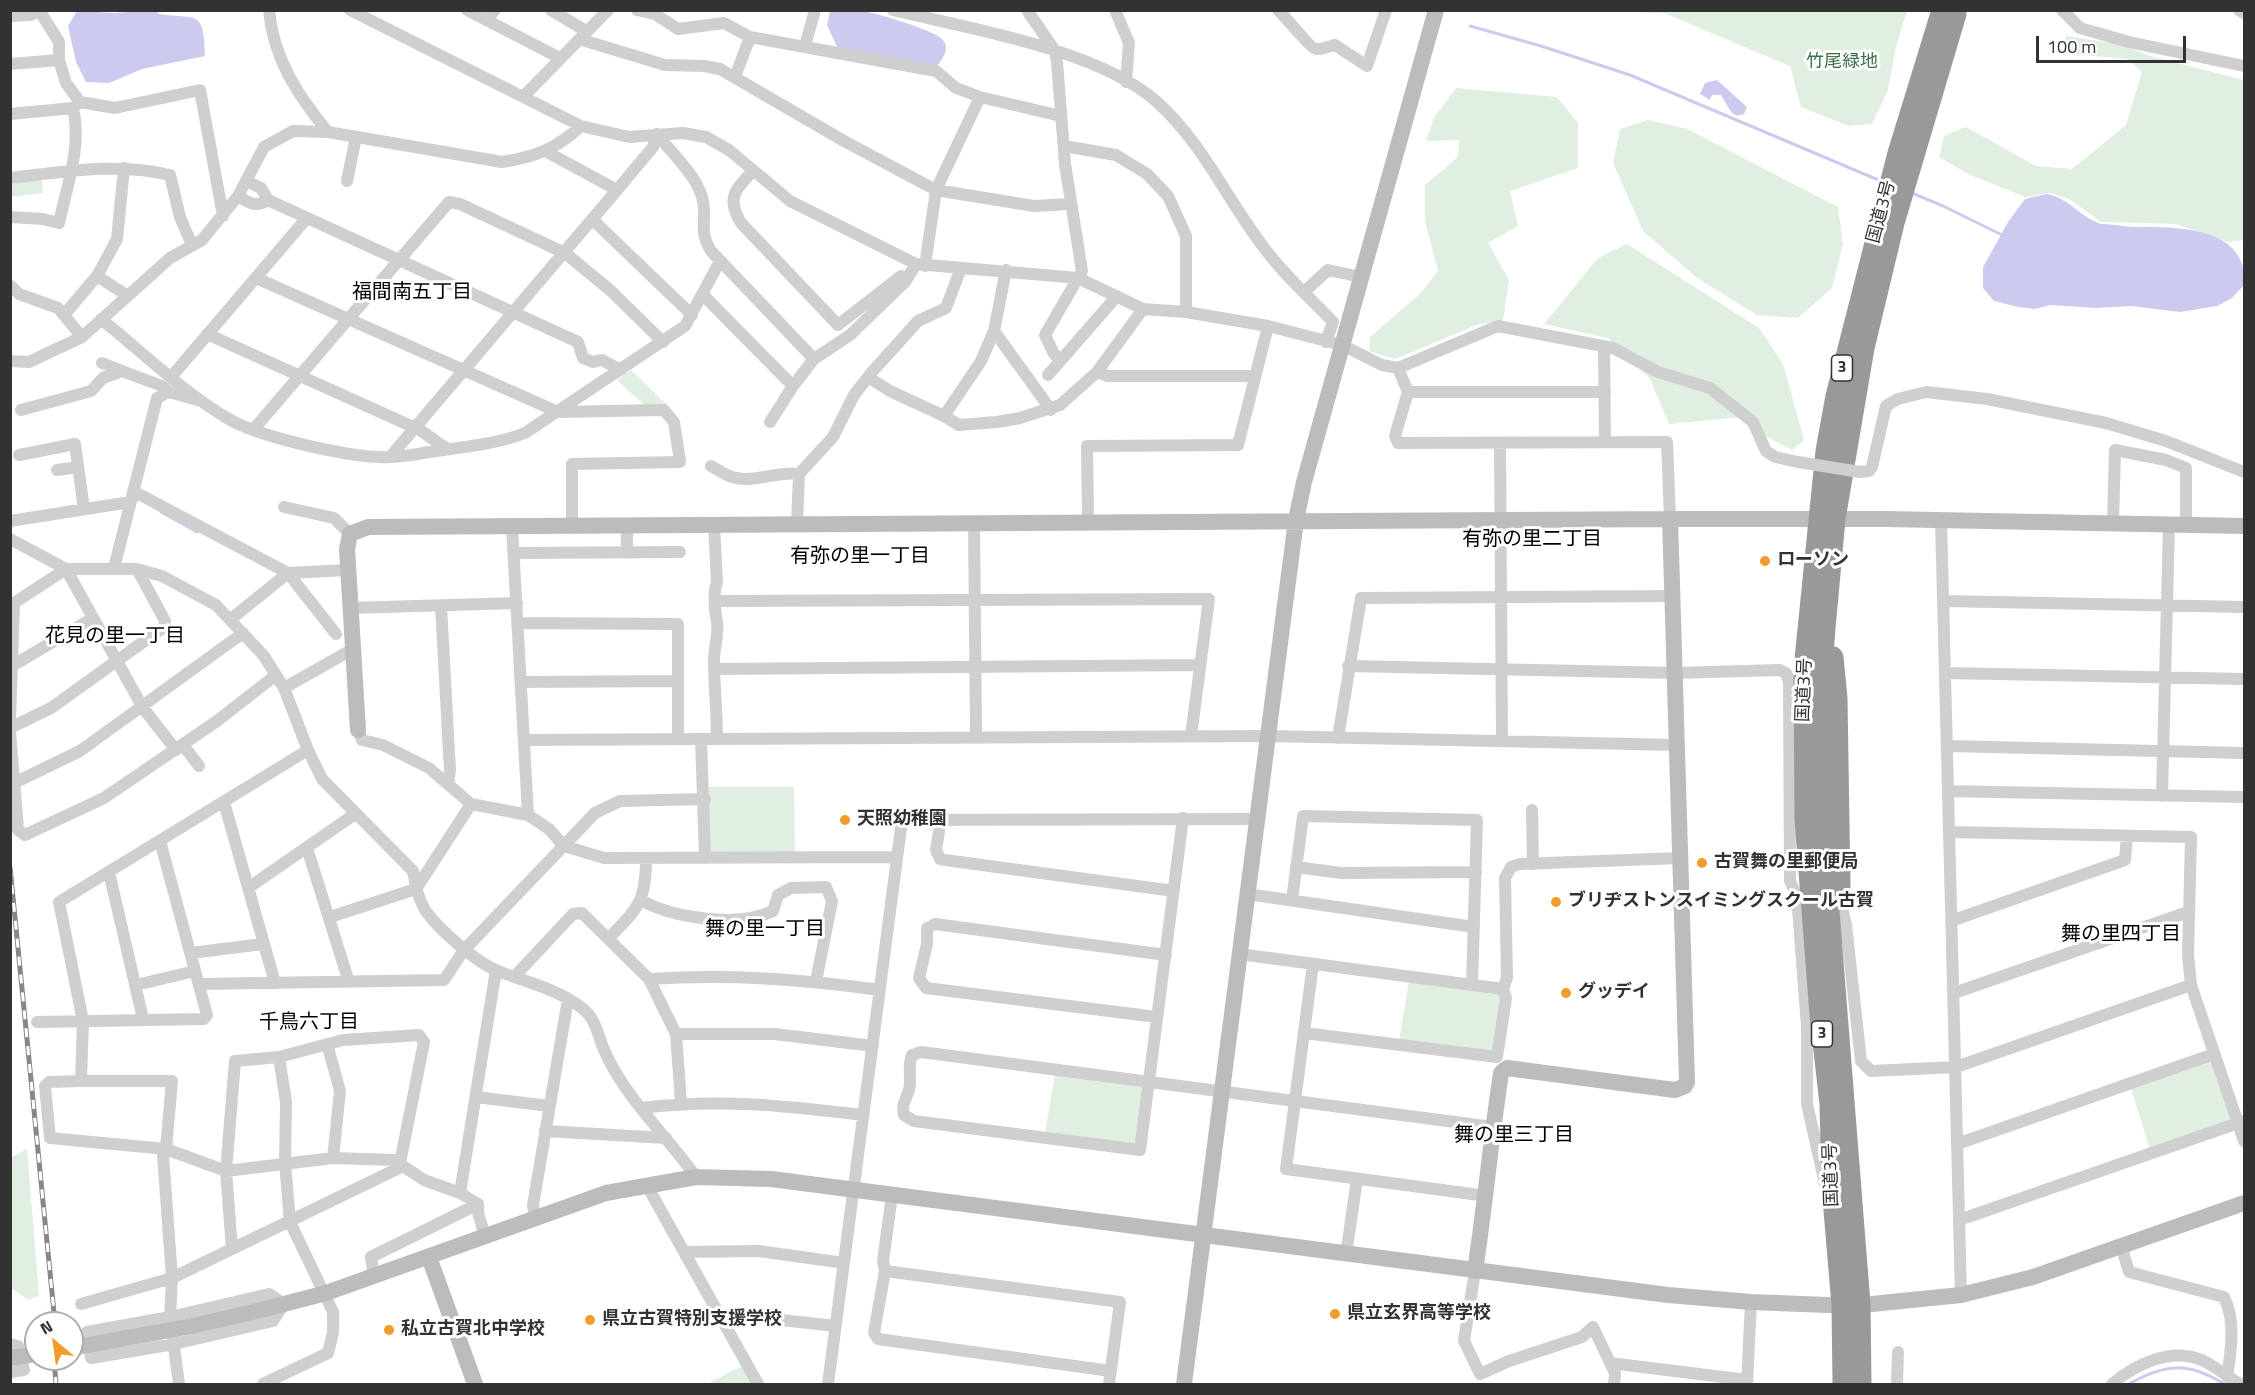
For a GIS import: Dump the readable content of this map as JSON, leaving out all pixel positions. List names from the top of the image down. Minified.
{"streets":{"highway":["国道3号","3"]},"districts":["福間南五丁目","有弥の里二丁目","有弥の里一丁目","花見の里一丁目","舞の里一丁目","舞の里四丁目","千鳥六丁目","舞の里三丁目"],"parks":["竹尾緑地"],"places":["ローソン","天照幼稚園","古賀舞の里郵便局","ブリヂストンスイミングスクール古賀","グッデイ","県立玄界高等学校","県立古賀特別支援学校","私立古賀北中学校"],"scale_bar":"100 m","north":"top left"}
